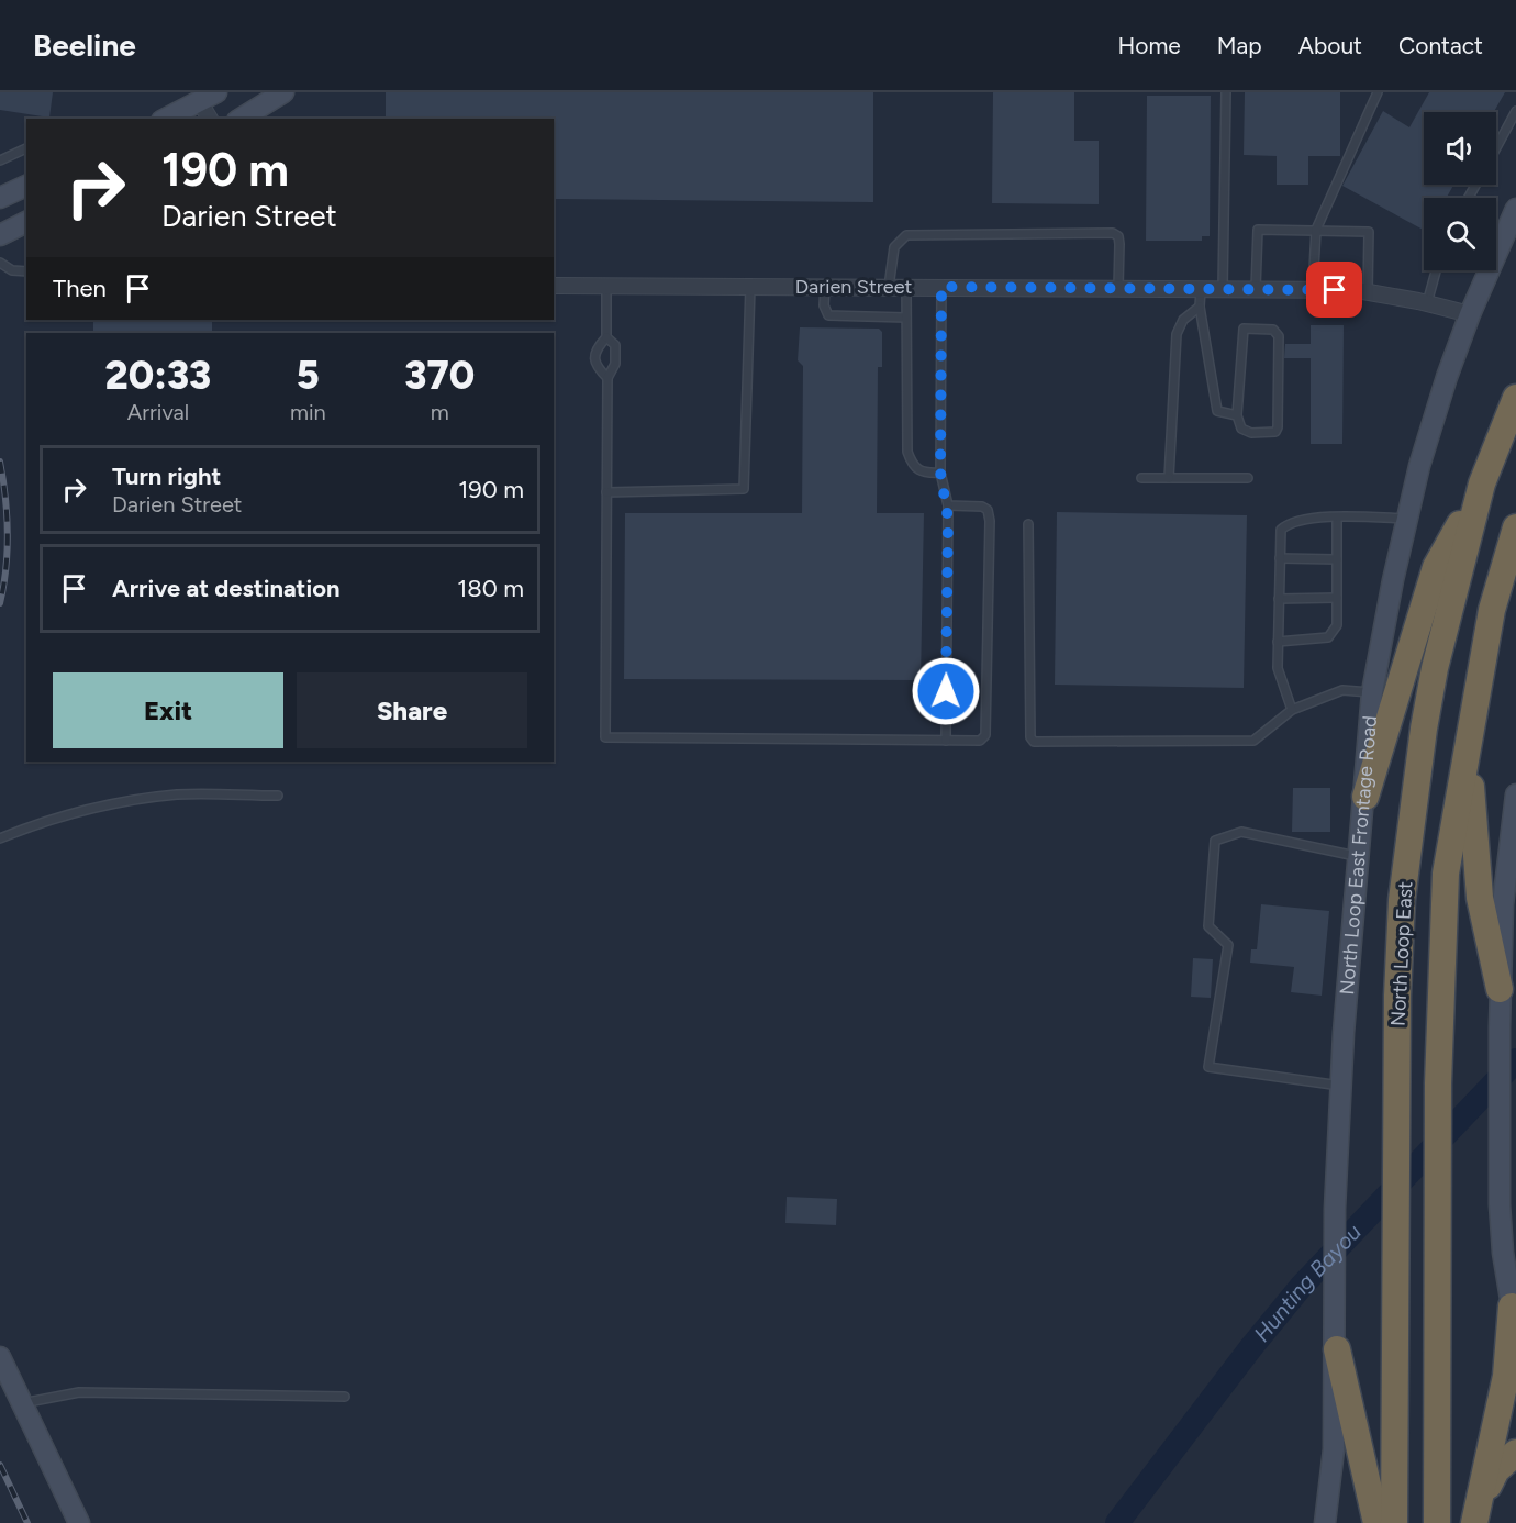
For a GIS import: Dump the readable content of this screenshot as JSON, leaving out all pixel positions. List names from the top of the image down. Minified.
{"streets":{"highway":["North Loop East"],"main road":["North Loop East Frontage Road"],"street":["Darien Street"]},"crossings":[["Darien Street","North Loop East Frontage Road"]],"water":["Hunting Bayou"],"page":{"header":"Beeline","nav":["Home","Map","About","Contact"],"turn":["190 m","Darien Street"],"then":"Then","eta":["20:33","Arrival","5","min","370","m"],"list":[{"name":"Turn right","note":"Darien Street","value":"190 m"},{"name":"Arrive at destination","value":"180 m"}],"buttons":["Exit","Share"]}}
